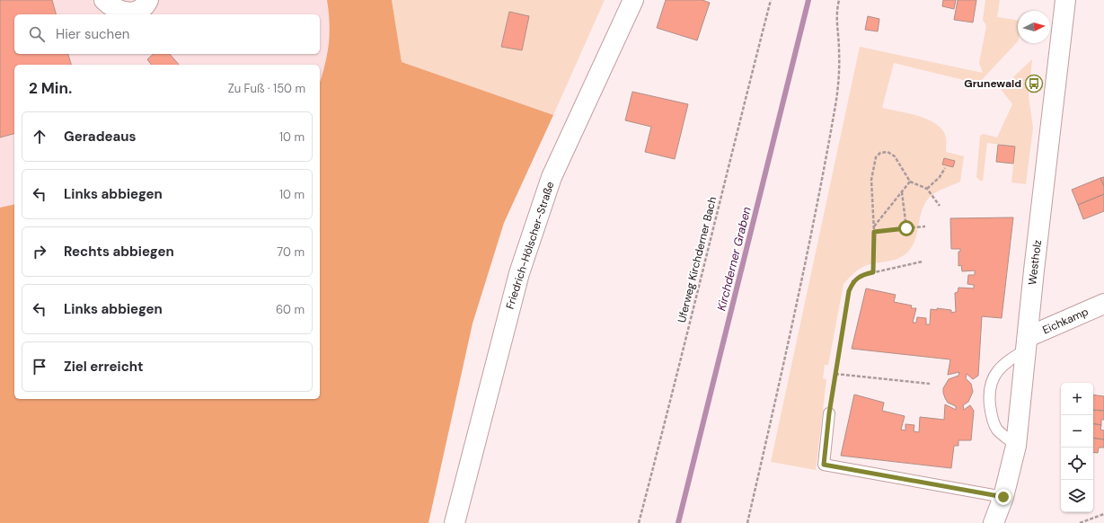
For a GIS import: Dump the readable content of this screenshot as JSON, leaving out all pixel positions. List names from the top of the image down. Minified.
{"streets":{"street":["Friedrich-Hölscher-Straße","Westholz","Eichkamp"],"path":["Uferweg Kirchderner Bach"]},"crossings":[["Westholz","Eichkamp"]],"water":["Kirchderner Graben"],"places":{"bus stop":["Grunewald"]},"north":"right","page":{"search":"Hier suchen","heading":["2 Min.","Zu Fuß · 150 m"],"list":[["Geradeaus","10 m"],["Links abbiegen","10 m"],["Rechts abbiegen","70 m"],["Links abbiegen","60 m"],"Ziel erreicht"],"map_buttons":["+","−"]}}
